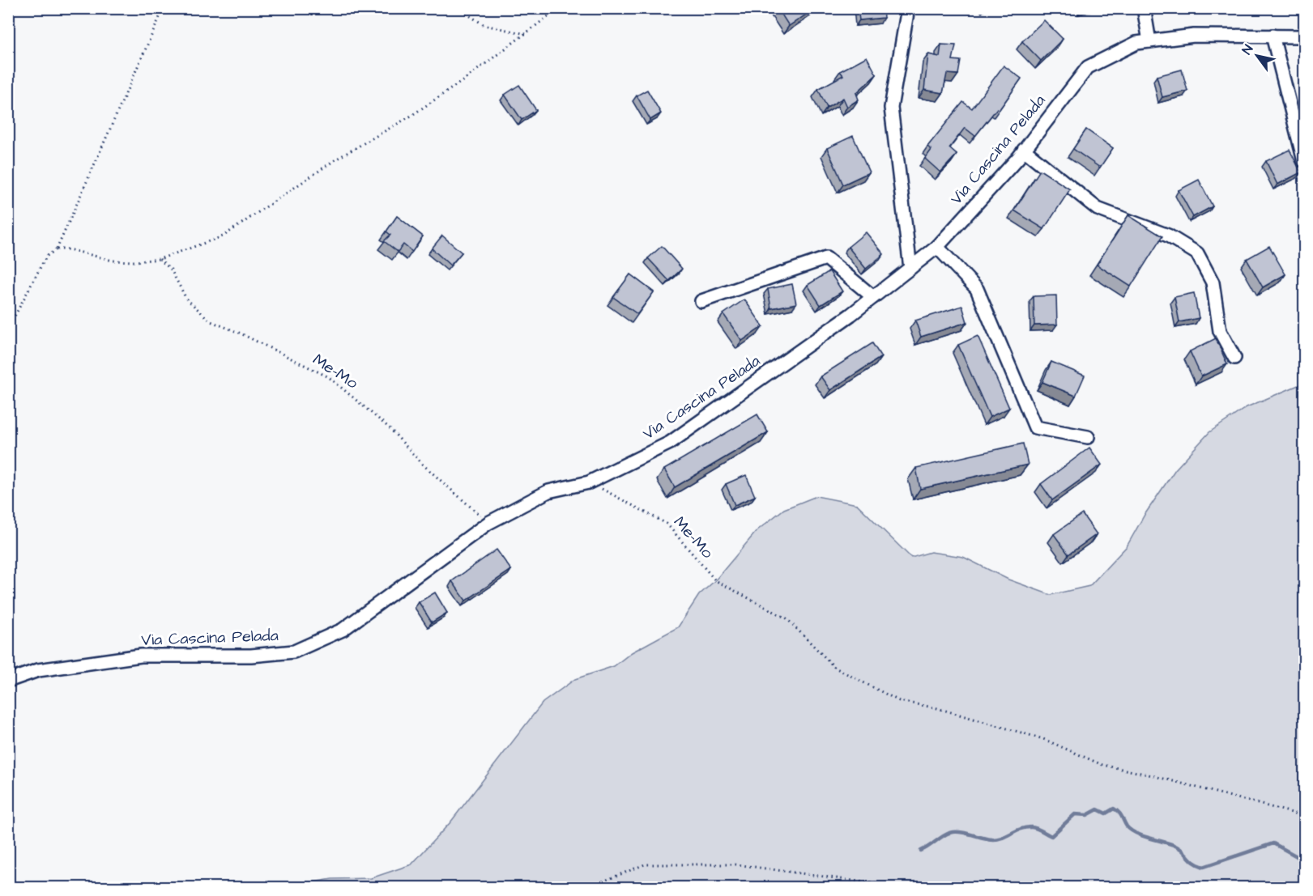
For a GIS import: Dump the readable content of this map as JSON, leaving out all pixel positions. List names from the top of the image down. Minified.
{"streets":{"street":["Via Cascina Pelada"],"path":["Me-Mo"]},"crossings":[["Via Cascina Pelada","Me-Mo"]],"north":"top left"}
